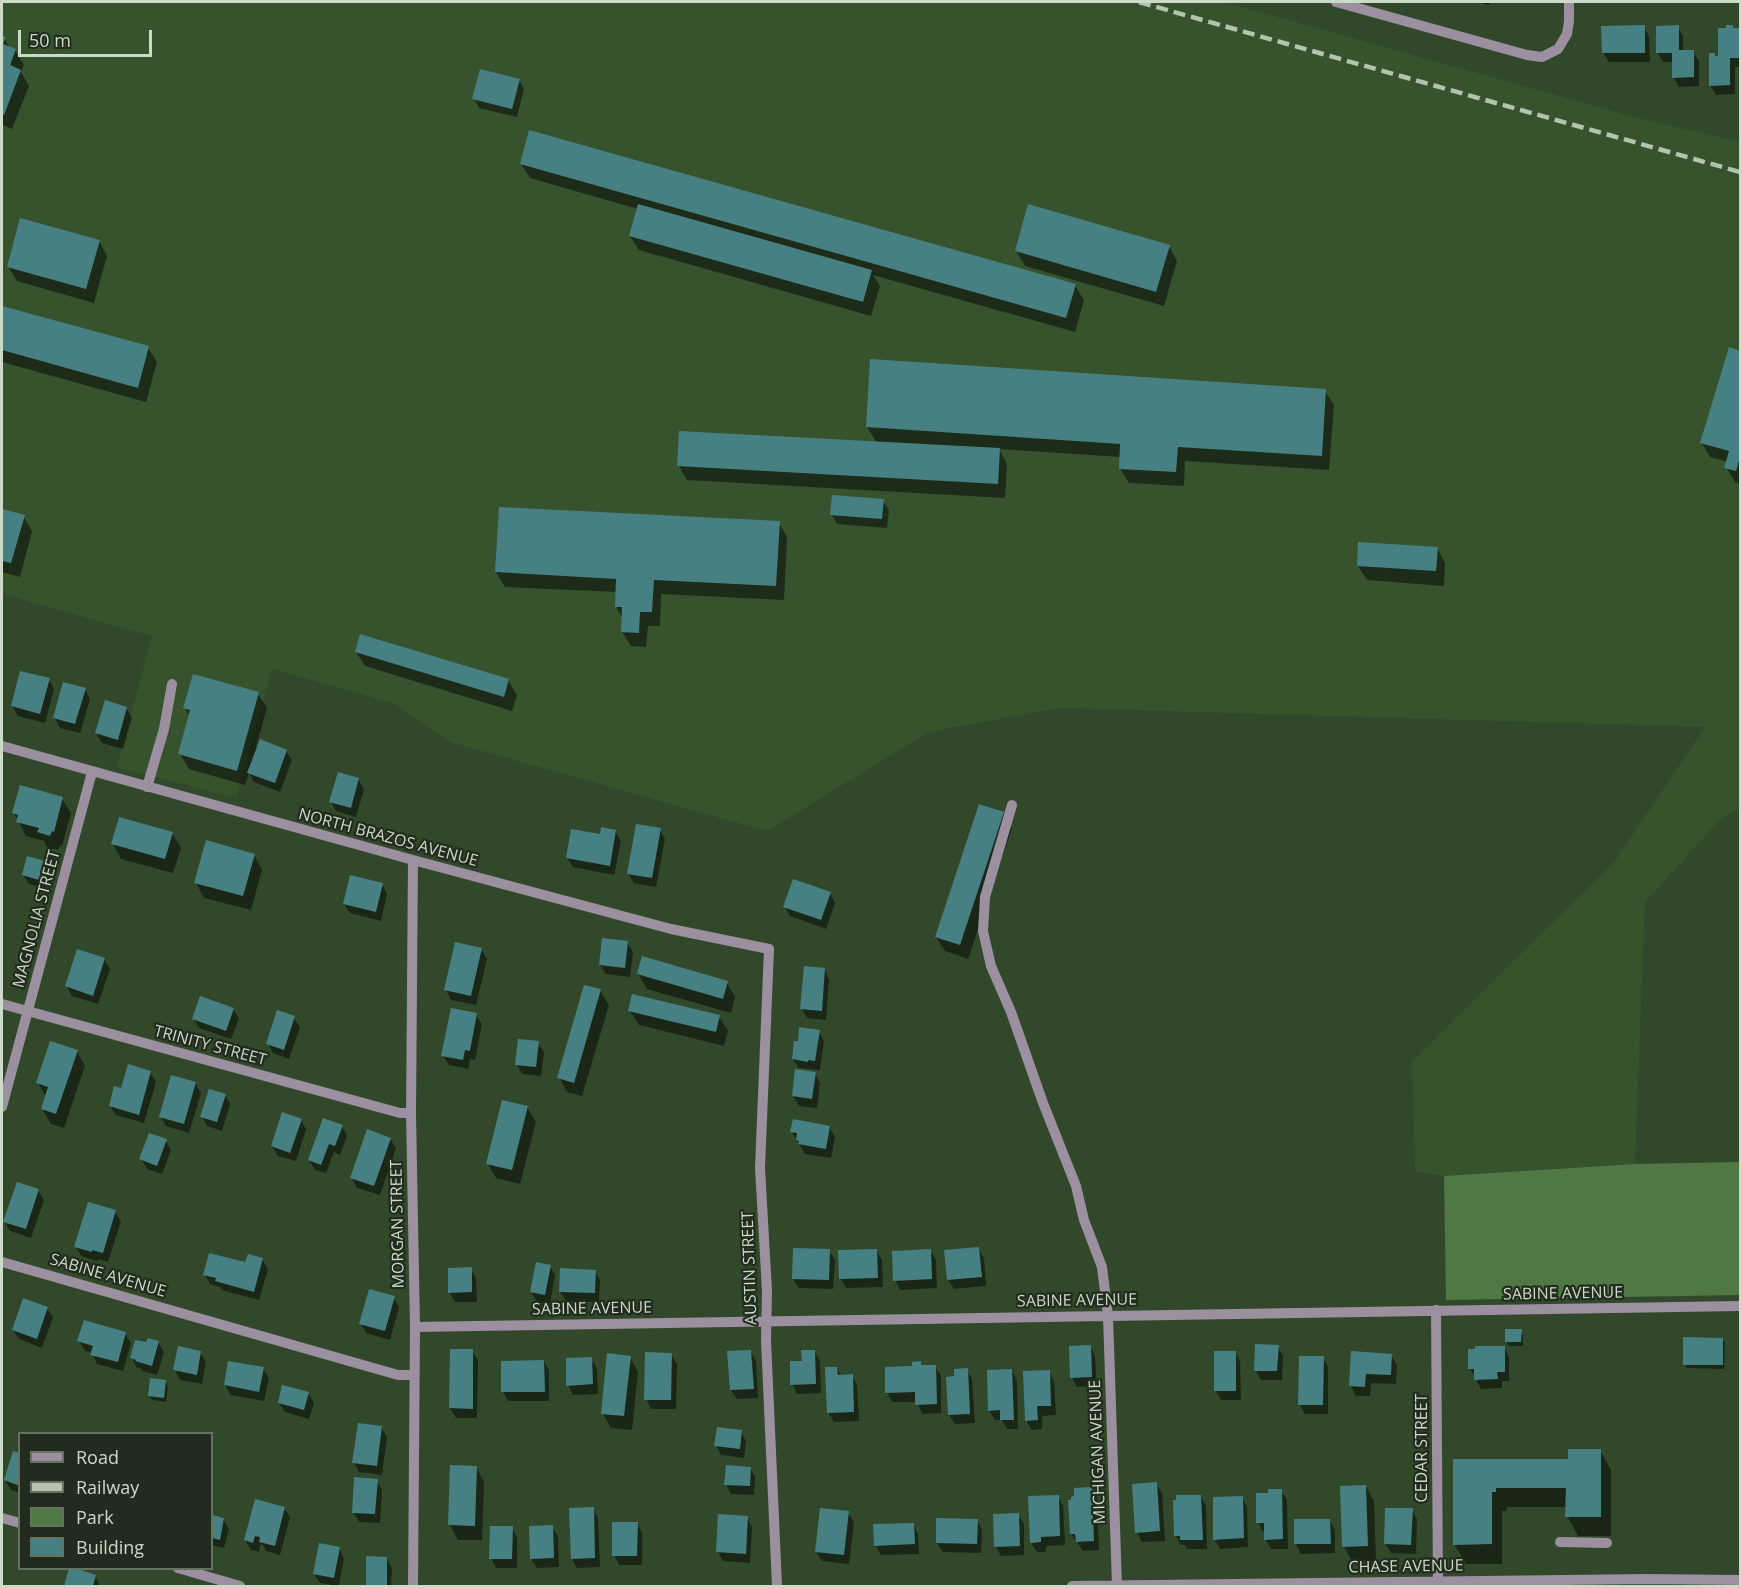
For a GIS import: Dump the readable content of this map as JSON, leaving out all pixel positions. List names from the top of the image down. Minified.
{"streets":{"street":["NORTH BRAZOS AVENUE","MAGNOLIA STREET","TRINITY STREET","MORGAN STREET","AUSTIN STREET","SABINE AVENUE","CEDAR STREET","MICHIGAN AVENUE","CHASE AVENUE"]},"crossings":[["NORTH BRAZOS AVENUE","MAGNOLIA STREET"],["NORTH BRAZOS AVENUE","MORGAN STREET"],["NORTH BRAZOS AVENUE","AUSTIN STREET"],["MAGNOLIA STREET","TRINITY STREET"],["TRINITY STREET","MORGAN STREET"],["MORGAN STREET","SABINE AVENUE"],["AUSTIN STREET","SABINE AVENUE"],["SABINE AVENUE","CEDAR STREET"],["SABINE AVENUE","MICHIGAN AVENUE"],["CEDAR STREET","CHASE AVENUE"],["MICHIGAN AVENUE","CHASE AVENUE"]],"legend":["Road","Railway","Park","Building"],"scale_bar":"50 m"}
